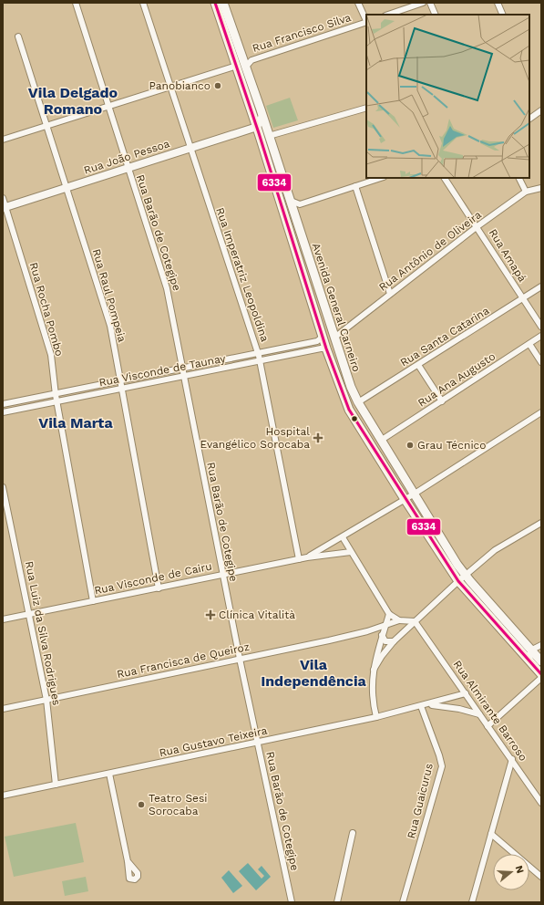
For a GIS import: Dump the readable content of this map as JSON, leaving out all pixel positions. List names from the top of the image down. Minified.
{"streets":{"main road":["Rua João Pessoa","Avenida General Carneiro"],"street":["Rua Francisco Silva","Rua Barão de Cotegipe","Rua Antônio de Oliveira","Rua Amapá","Rua Imperatriz Leopoldina","Rua Raul Pompeia","Rua Rocha Pombo","Rua Santa Catarina","Rua Visconde de Taunay","Rua Ana Augusto","Rua Visconde de Cairu","Rua Luiz da Silva Rodrigues","Rua Francisca de Queiroz","Rua Almirante Barroso","Rua Gustavo Teixeira","Rua Guaicurus"]},"crossings":[["Rua Francisco Silva","Avenida General Carneiro"],["Rua João Pessoa","Rua Barão de Cotegipe"],["Rua João Pessoa","Rua Imperatriz Leopoldina"],["Rua João Pessoa","Rua Raul Pompeia"],["Rua João Pessoa","Avenida General Carneiro"],["Rua João Pessoa","Rua Rocha Pombo"],["Rua Barão de Cotegipe","Rua Visconde de Taunay"],["Rua Barão de Cotegipe","Rua Visconde de Cairu"],["Rua Barão de Cotegipe","Rua Francisca de Queiroz"],["Rua Barão de Cotegipe","Rua Gustavo Teixeira"],["Rua Antônio de Oliveira","Rua Amapá"],["Rua Antônio de Oliveira","Avenida General Carneiro"],["Rua Amapá","Rua Santa Catarina"],["Rua Imperatriz Leopoldina","Rua Visconde de Taunay"],["Rua Imperatriz Leopoldina","Rua Visconde de Cairu"],["Rua Raul Pompeia","Rua Visconde de Taunay"],["Rua Raul Pompeia","Rua Visconde de Cairu"],["Avenida General Carneiro","Rua Santa Catarina"],["Avenida General Carneiro","Rua Visconde de Taunay"],["Avenida General Carneiro","Rua Ana Augusto"],["Avenida General Carneiro","Rua Visconde de Cairu"],["Rua Rocha Pombo","Rua Visconde de Taunay"],["Rua Rocha Pombo","Rua Visconde de Cairu"],["Rua Visconde de Cairu","Rua Luiz da Silva Rodrigues"],["Rua Luiz da Silva Rodrigues","Rua Francisca de Queiroz"],["Rua Luiz da Silva Rodrigues","Rua Gustavo Teixeira"],["Rua Almirante Barroso","Rua Gustavo Teixeira"],["Rua Gustavo Teixeira","Rua Guaicurus"]],"districts":["Vila Delgado Romano","Vila Marta","Vila Independência"],"places":{"other":["Panobianco","Grau Técnico","Teatro Sesi Sorocaba"],"health":["Hospital Evangélico Sorocaba","Clínica Vitalità"]},"lines":["transit line 6334"],"north":"right"}
